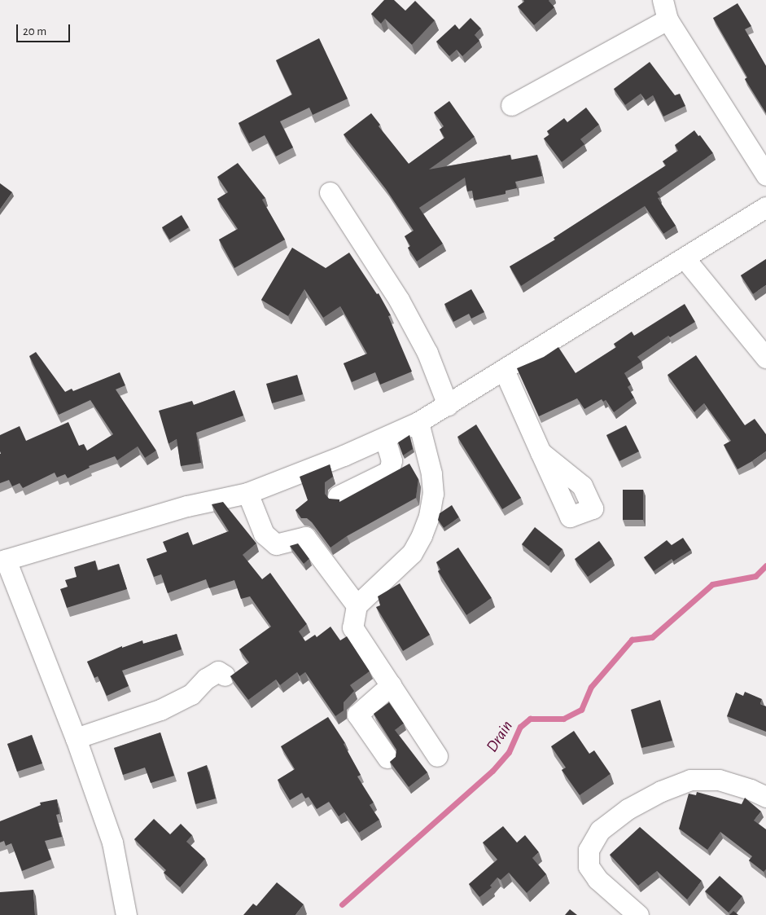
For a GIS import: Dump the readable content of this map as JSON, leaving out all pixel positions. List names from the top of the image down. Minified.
{"water":["Drain"],"scale_bar":"20 m"}
